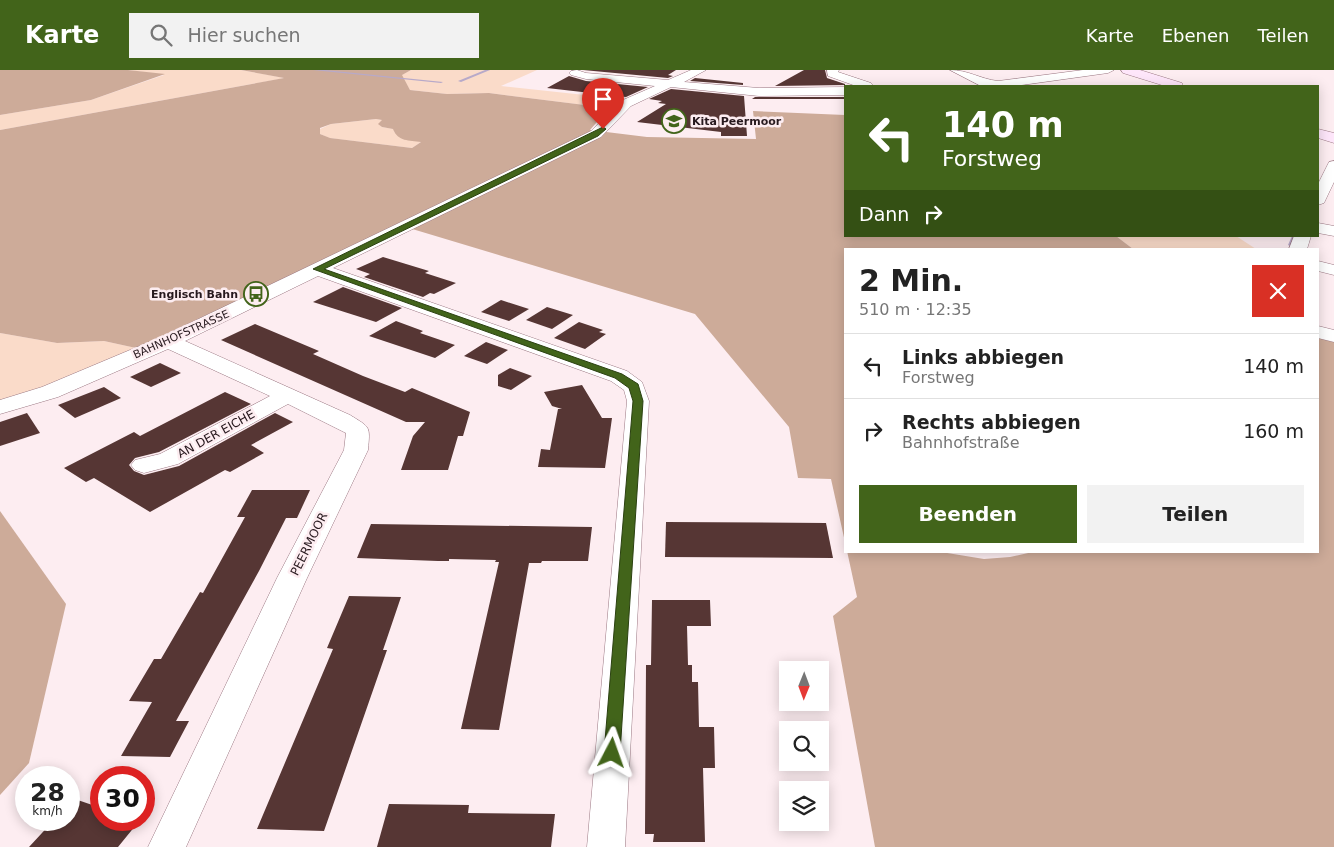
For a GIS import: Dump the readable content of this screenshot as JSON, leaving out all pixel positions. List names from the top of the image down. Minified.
{"streets":{"street":["BAHNHOFSTRASSE","AN DER EICHE","PEERMOOR"]},"crossings":[["BAHNHOFSTRASSE","PEERMOOR"],["AN DER EICHE","PEERMOOR"]],"places":{"school or university":["Kita Peermoor"],"bus stop":["Englisch Bahn"]},"north":"bottom","page":{"header":"Karte","search":"Hier suchen","nav":["Karte","Ebenen","Teilen"],"turn":["140 m","Forstweg"],"then":"Dann","heading":["2 Min.","510 m · 12:35"],"list":[{"name":"Links abbiegen","note":"Forstweg","value":"140 m"},{"name":"Rechts abbiegen","note":"Bahnhofstraße","value":"160 m"}],"buttons":["Beenden","Teilen"],"speed":"28 km/h","limit":"30"}}
